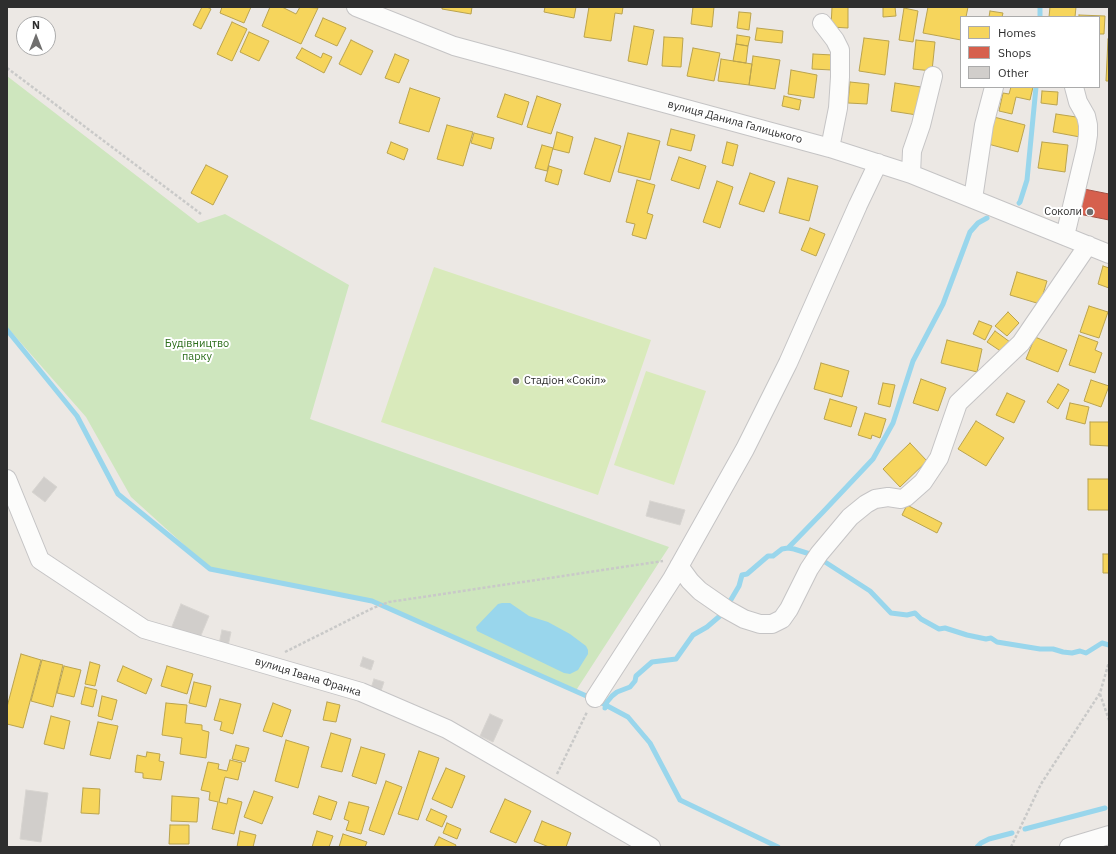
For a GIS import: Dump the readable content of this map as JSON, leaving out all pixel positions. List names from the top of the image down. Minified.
{"streets":{"street":["вулиця Данила Галицького","вулиця Івана Франка"]},"parks":["Будівництво парку"],"places":["Соколи","Стадіон «Сокіл»"],"legend":["Homes","Shops","Other"],"north":"top"}
